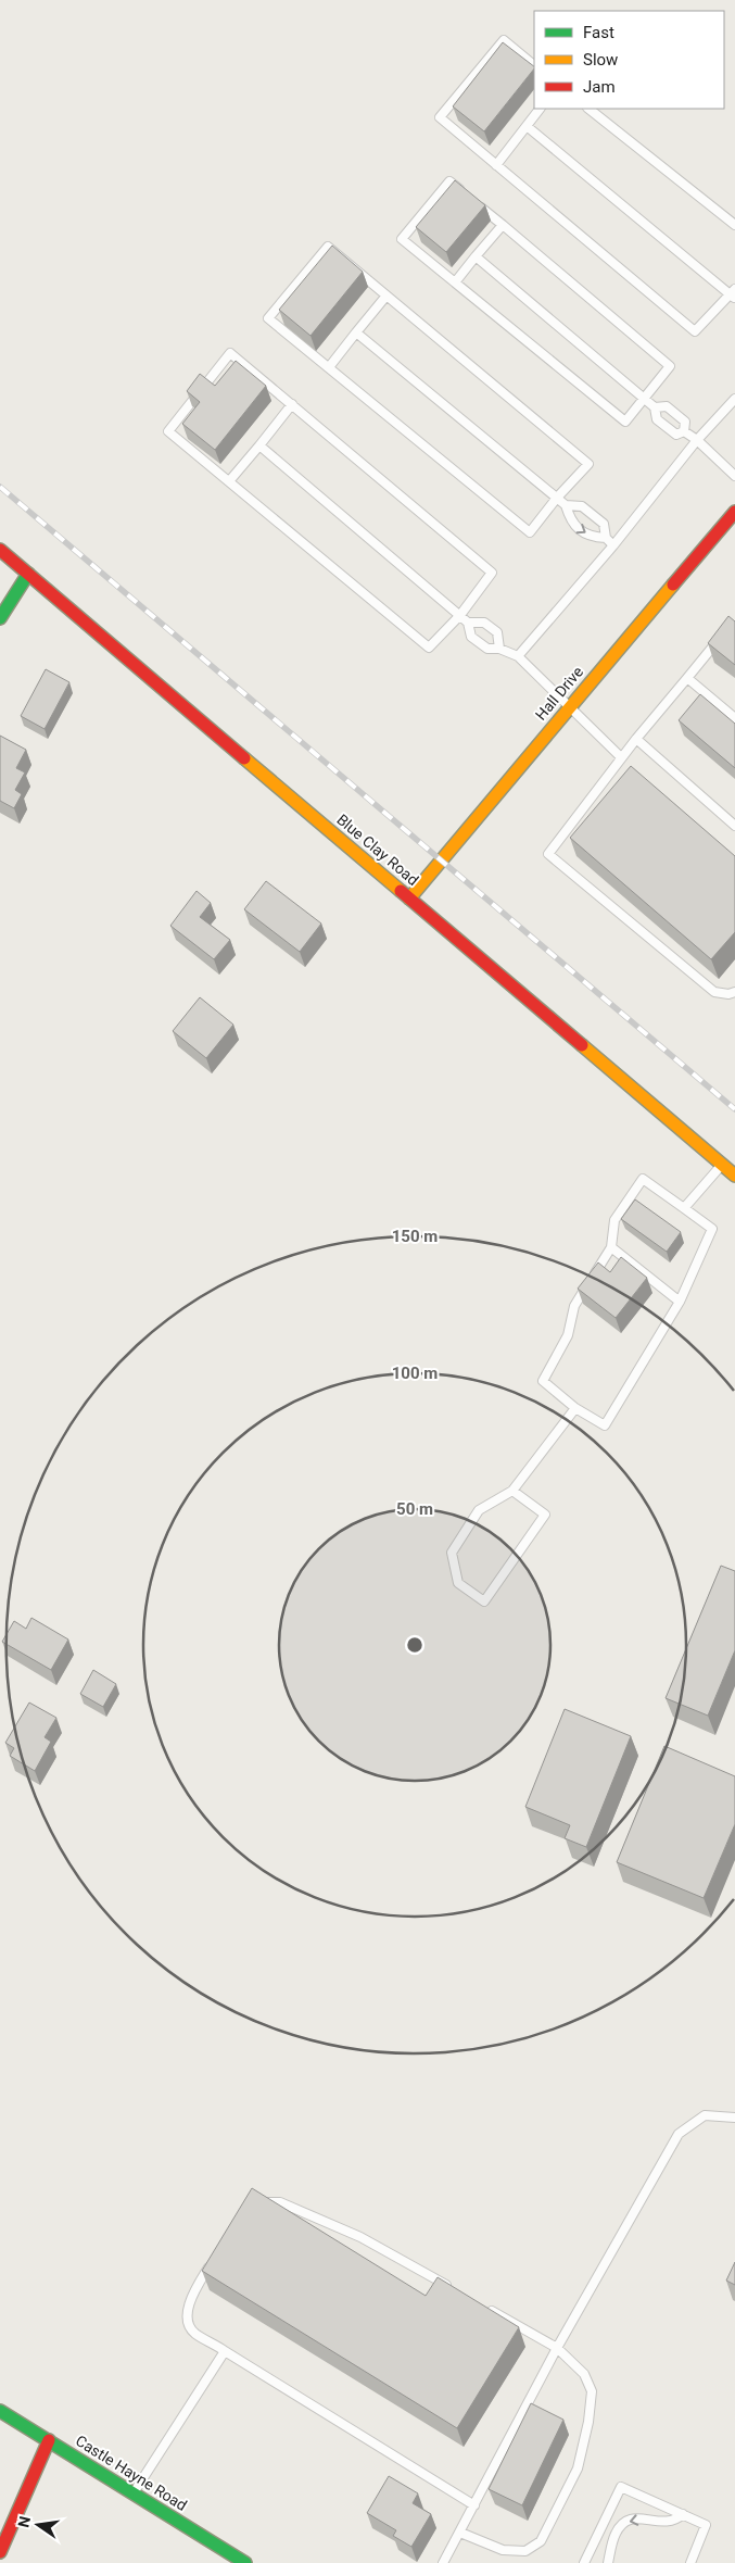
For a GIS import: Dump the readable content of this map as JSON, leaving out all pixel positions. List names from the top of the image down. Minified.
{"streets":{"street":["Hall Drive","Blue Clay Road","Castle Hayne Road"]},"crossings":[["Hall Drive","Blue Clay Road"]],"legend":["Fast","Slow","Jam"],"north":"left","rings":["150 m","100 m","50 m"]}
